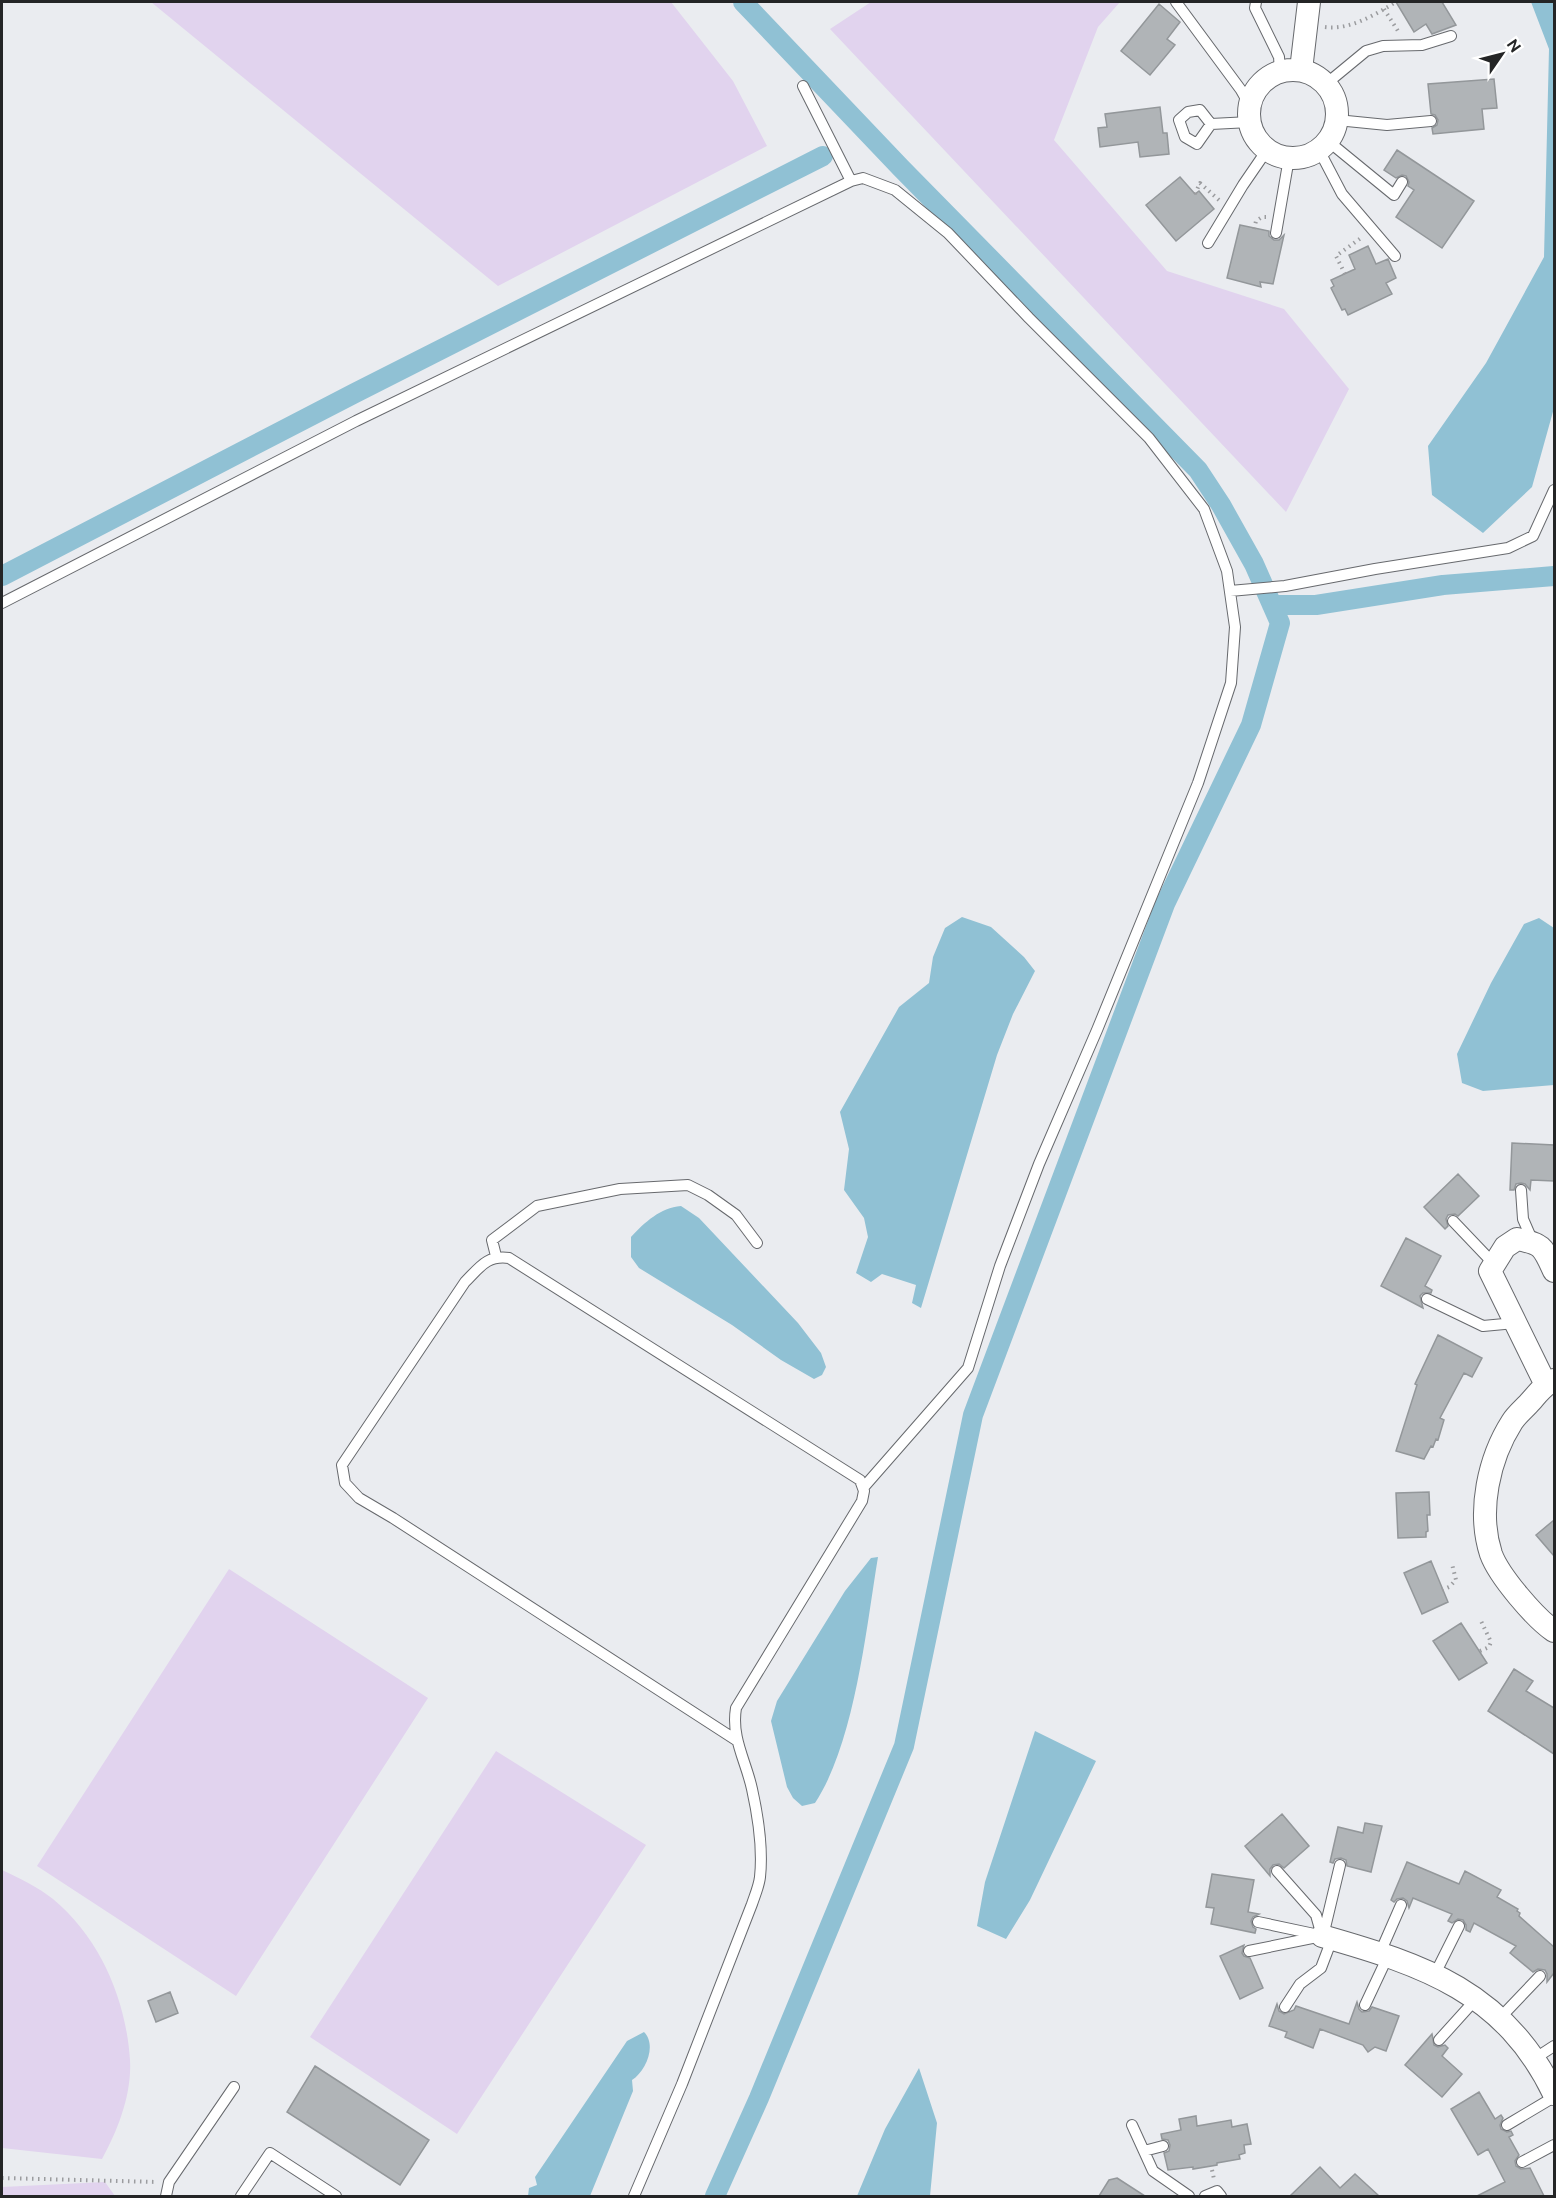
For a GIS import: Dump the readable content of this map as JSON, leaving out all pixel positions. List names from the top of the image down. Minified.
{"north":"top right"}
